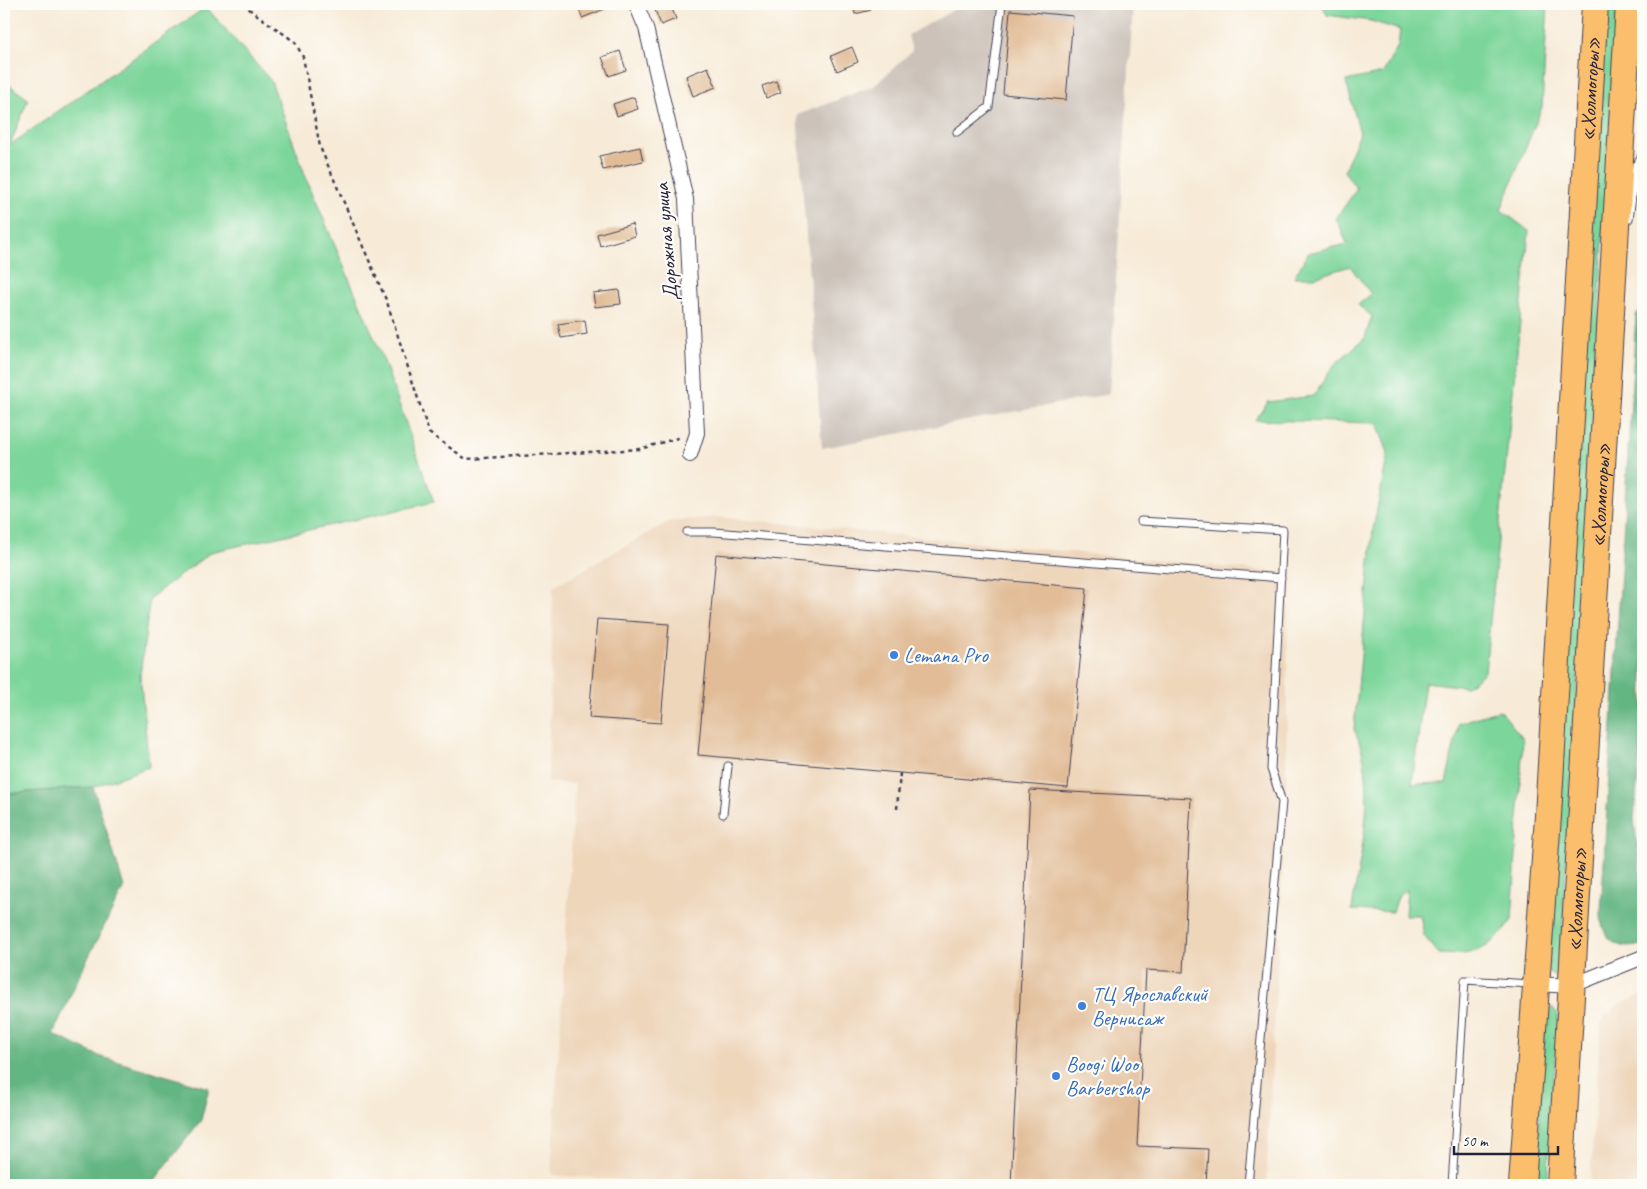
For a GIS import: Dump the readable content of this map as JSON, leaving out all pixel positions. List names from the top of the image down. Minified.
{"streets":{"highway":["«Холмогоры»"],"street":["Дорожная улица"]},"places":["Lemana Pro","ТЦ Ярославский Вернисаж","Boogi Woo Barbershop"],"scale_bar":"50 m"}
